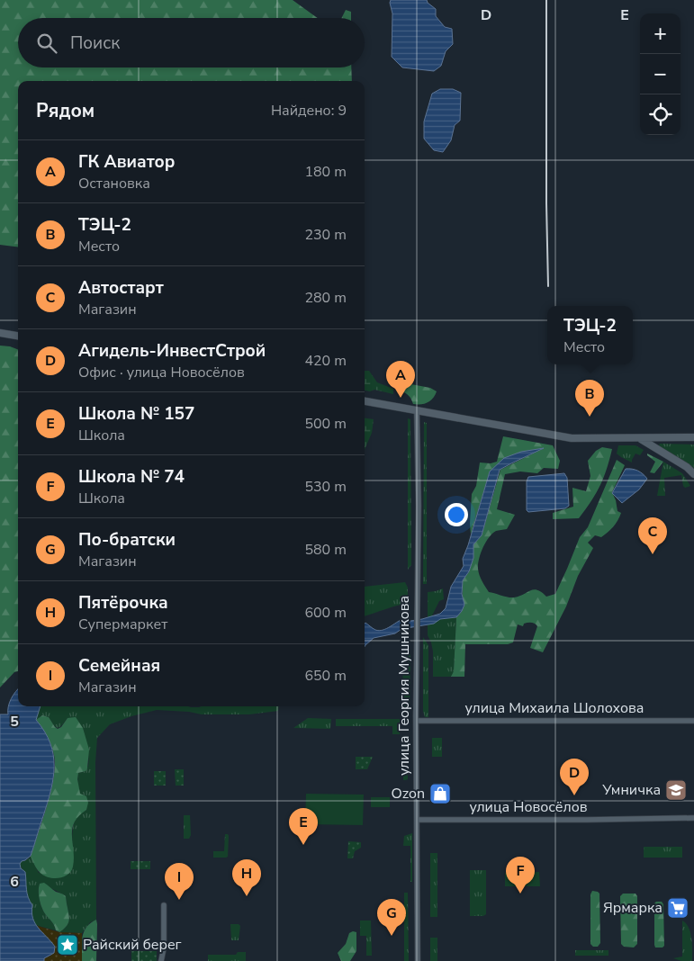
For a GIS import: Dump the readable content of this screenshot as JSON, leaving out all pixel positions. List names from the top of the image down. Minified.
{"streets":{"street":["улица Георгия Мушникова","улица Михаила Шолохова","улица Новосёлов"]},"crossings":[["улица Георгия Мушникова","улица Михаила Шолохова"],["улица Георгия Мушникова","улица Новосёлов"]],"places":{"school or university":["Умничка"],"shop":["Ozon"],"supermarket":["Ярмарка"],"place":["Райский берег"]},"page":{"map_buttons":["+","−"],"search":"Поиск","heading":["Рядом","Найдено: 9"],"list":[{"mark":"A","name":"ГК Авиатор","note":"Остановка","value":"180 m"},{"mark":"B","name":"ТЭЦ-2","note":"Место","value":"230 m"},{"mark":"C","name":"Автостарт","note":"Магазин","value":"280 m"},{"mark":"D","name":"Агидель-ИнвестСтрой","note":"Офис · улица Новосёлов","value":"420 m"},{"mark":"E","name":"Школа № 157","note":"Школа","value":"500 m"},{"mark":"F","name":"Школа № 74","note":"Школа","value":"530 m"},{"mark":"G","name":"По-братски","note":"Магазин","value":"580 m"},{"mark":"H","name":"Пятёрочка","note":"Супермаркет","value":"600 m"},{"mark":"I","name":"Семейная","note":"Магазин","value":"650 m"}],"popup":["ТЭЦ-2","Место"],"pins":["A","B","C","D","E","F","H","I","G"]},"grid":{"columns":["D","E"],"rows":["5","6"]}}
